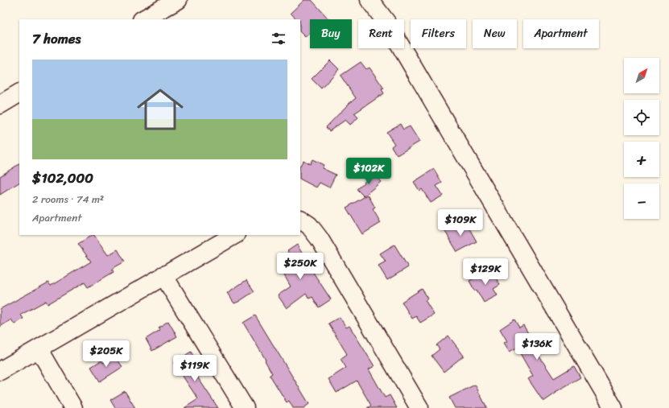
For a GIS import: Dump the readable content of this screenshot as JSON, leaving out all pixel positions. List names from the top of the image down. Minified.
{"north":"top right","page":{"chip":["Buy","Rent","Filters","New","Apartment"],"heading":"7 homes","map_buttons":["+","−"],"list":[{"name":"$102,000","note":"2 rooms · 74 m² · Apartment"}],"price":["$102K","$109K","$250K","$129K","$136K","$205K","$119K"]}}
